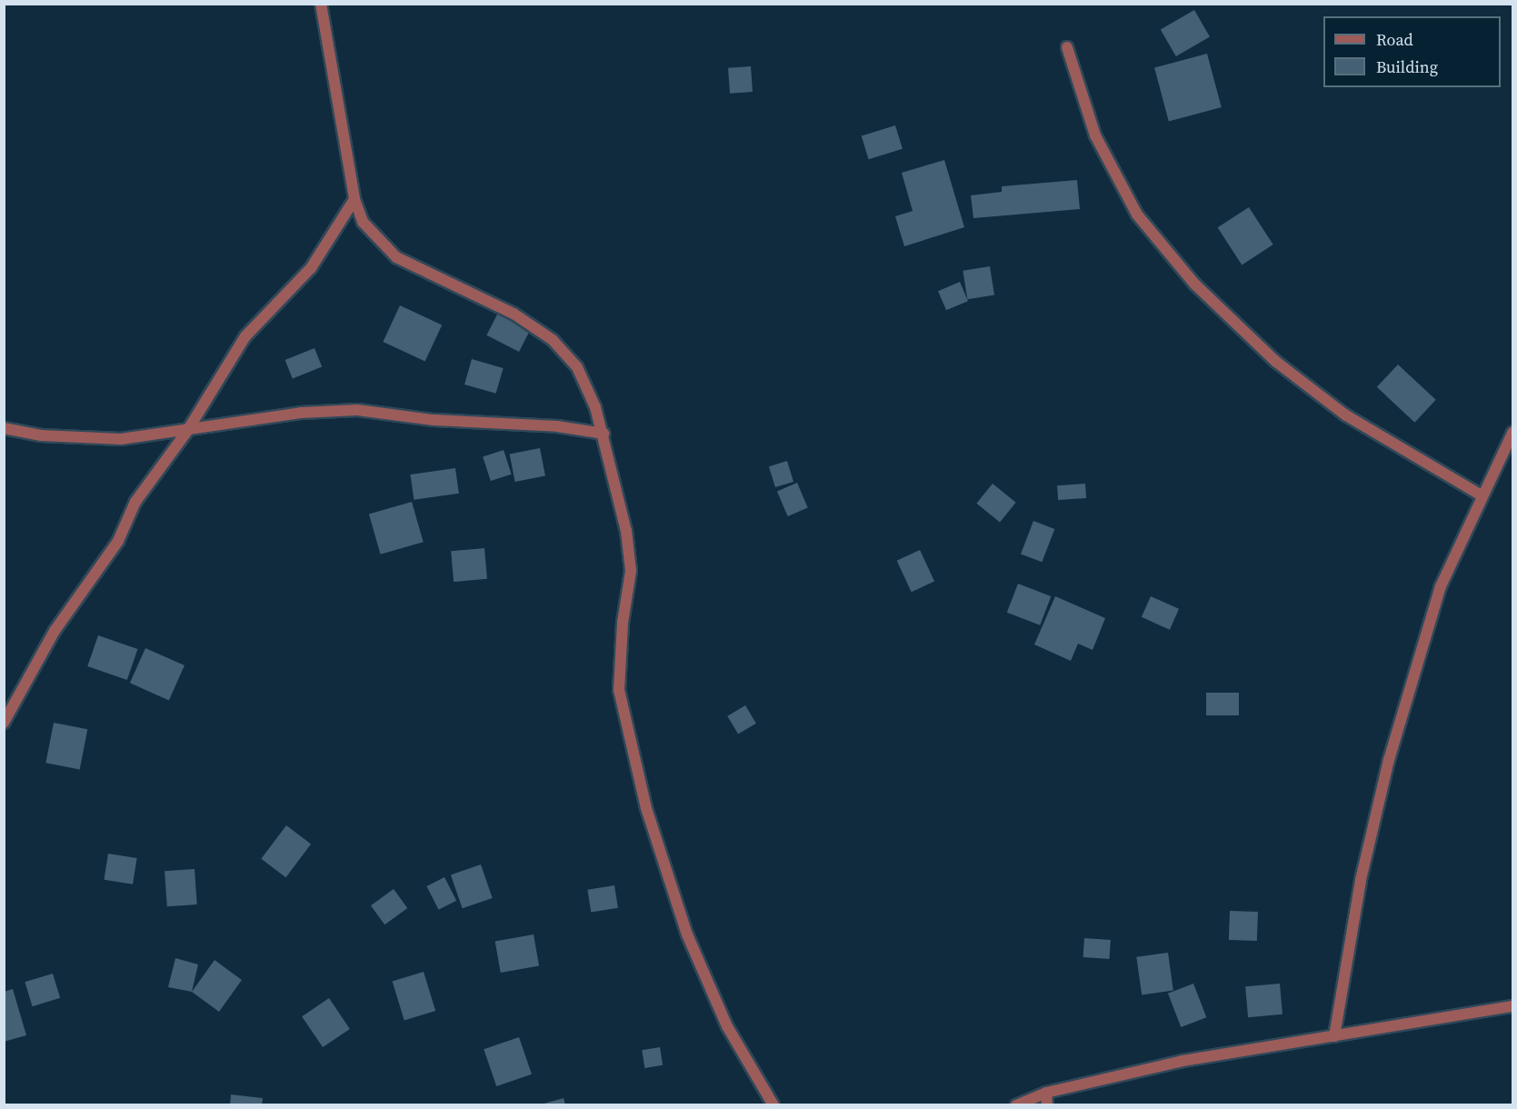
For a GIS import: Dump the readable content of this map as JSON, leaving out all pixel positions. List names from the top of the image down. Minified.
{"legend":["Road","Building"]}
